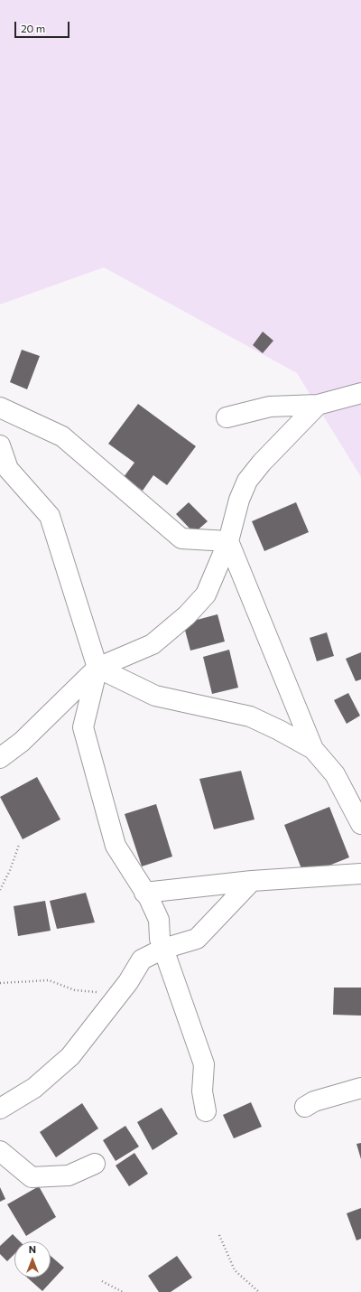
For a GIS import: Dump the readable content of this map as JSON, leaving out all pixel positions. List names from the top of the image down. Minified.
{"scale_bar":"20 m","north":"top"}
